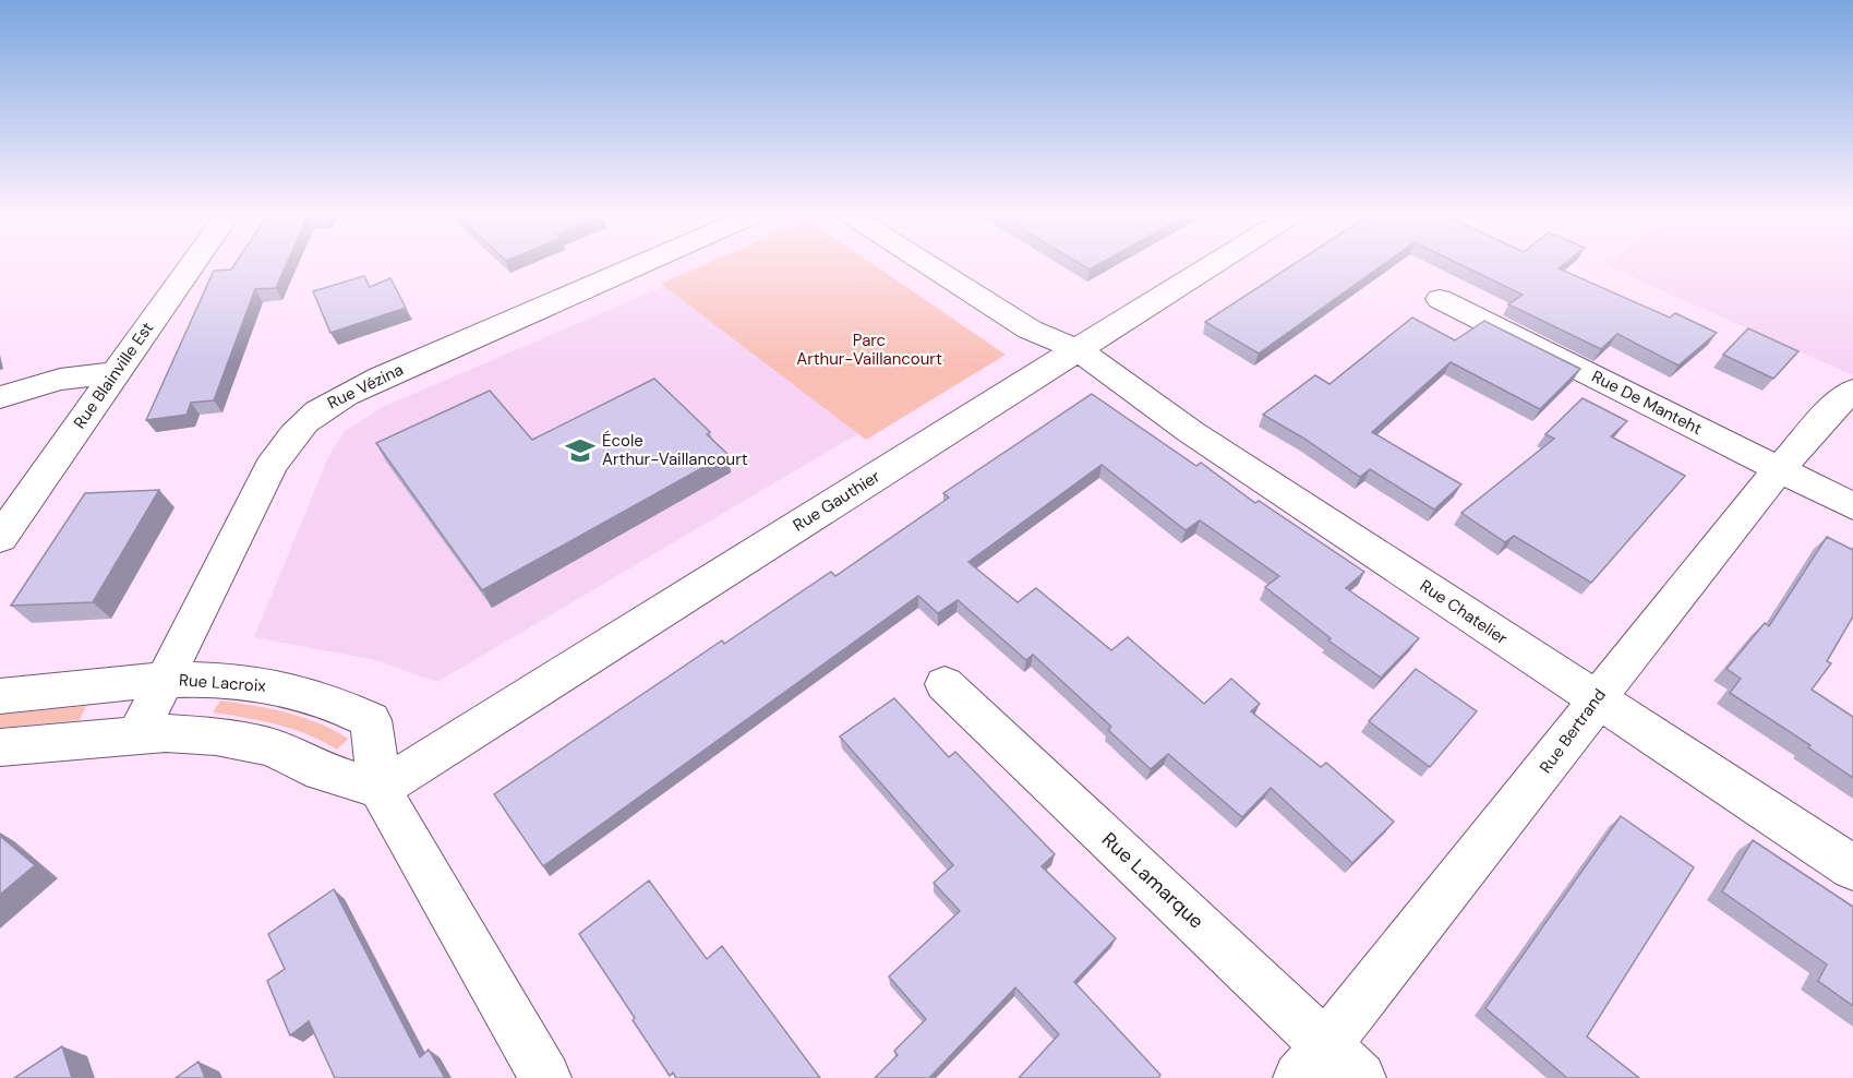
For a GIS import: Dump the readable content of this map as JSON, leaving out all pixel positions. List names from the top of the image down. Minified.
{"streets":{"street":["Rue Blainville Est","Rue Vézina","Rue De Manteht","Rue Gauthier","Rue Chatelier","Rue Lacroix","Rue Bertrand","Rue Lamarque"]},"crossings":[["Rue Vézina","Rue Lacroix"],["Rue De Manteht","Rue Bertrand"],["Rue Gauthier","Rue Chatelier"],["Rue Gauthier","Rue Lacroix"],["Rue Chatelier","Rue Bertrand"],["Rue Bertrand","Rue Lamarque"]],"parks":["Parc Arthur-Vaillancourt"],"places":{"school or university":["École Arthur-Vaillancourt"]}}
